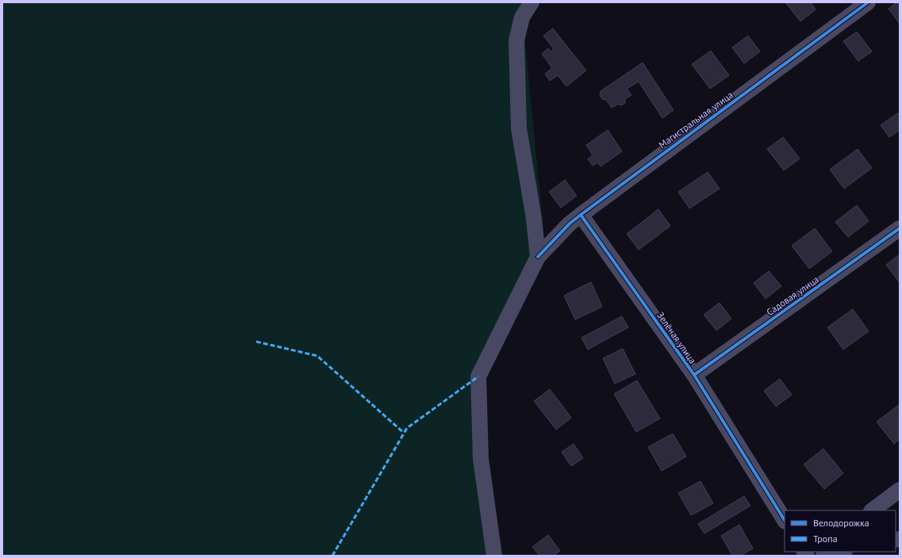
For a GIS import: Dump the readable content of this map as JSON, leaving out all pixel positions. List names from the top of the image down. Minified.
{"streets":{"street":["Магистральная улица","Садовая улица","Зелёная улица"]},"crossings":[["Магистральная улица","Зелёная улица"],["Садовая улица","Зелёная улица"]],"legend":["Велодорожка","Тропа"]}
